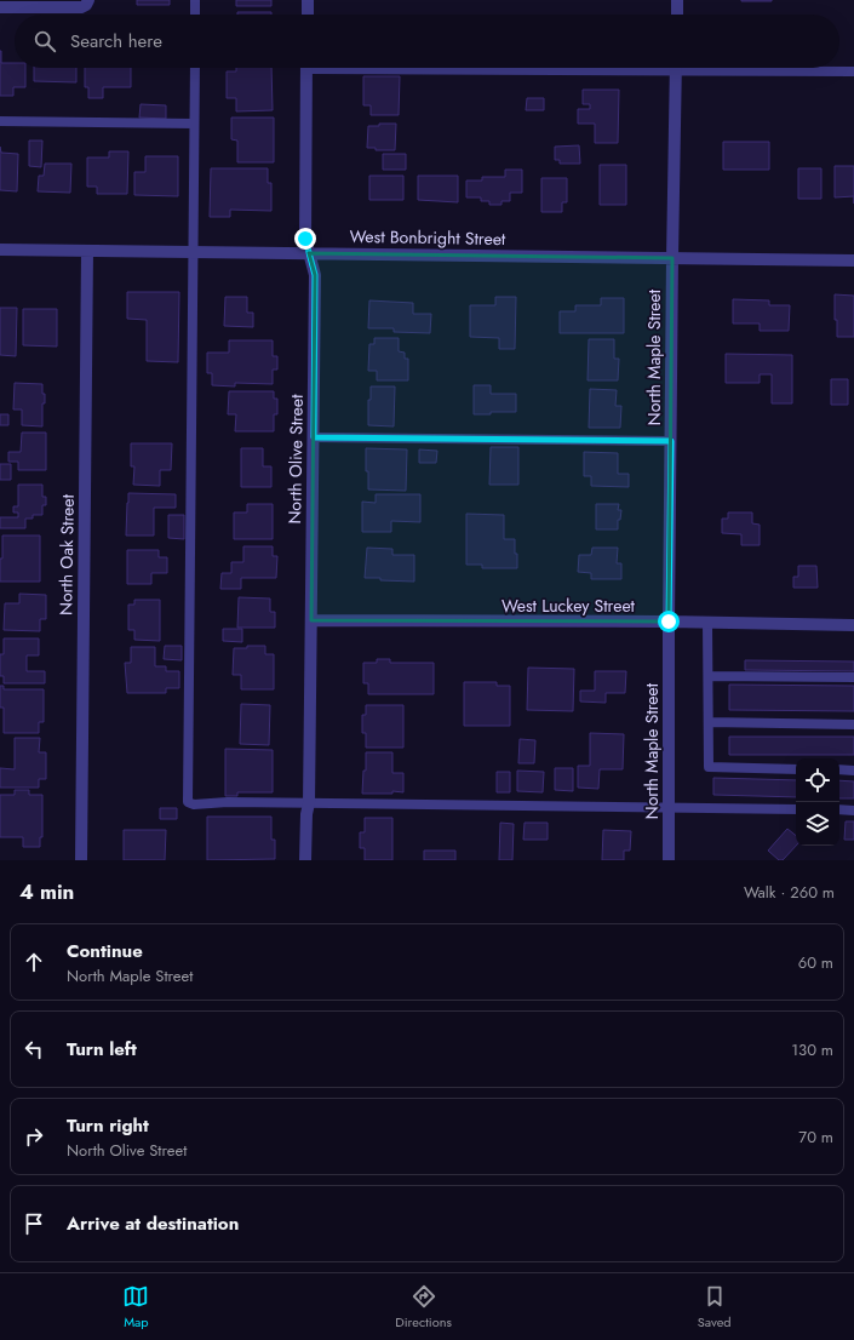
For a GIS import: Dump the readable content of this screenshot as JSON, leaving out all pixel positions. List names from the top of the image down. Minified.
{"streets":{"street":["West Bonbright Street","North Maple Street","North Olive Street","North Oak Street","West Luckey Street"]},"crossings":[["West Bonbright Street","North Maple Street"],["West Bonbright Street","North Olive Street"],["West Bonbright Street","North Oak Street"],["North Maple Street","West Luckey Street"],["North Olive Street","West Luckey Street"]],"page":{"search":"Search here","heading":["4 min","Walk · 260 m"],"list":[["Continue","North Maple Street","60 m"],["Turn left","130 m"],["Turn right","North Olive Street","70 m"],"Arrive at destination"],"nav":["Map","Directions","Saved"]}}
